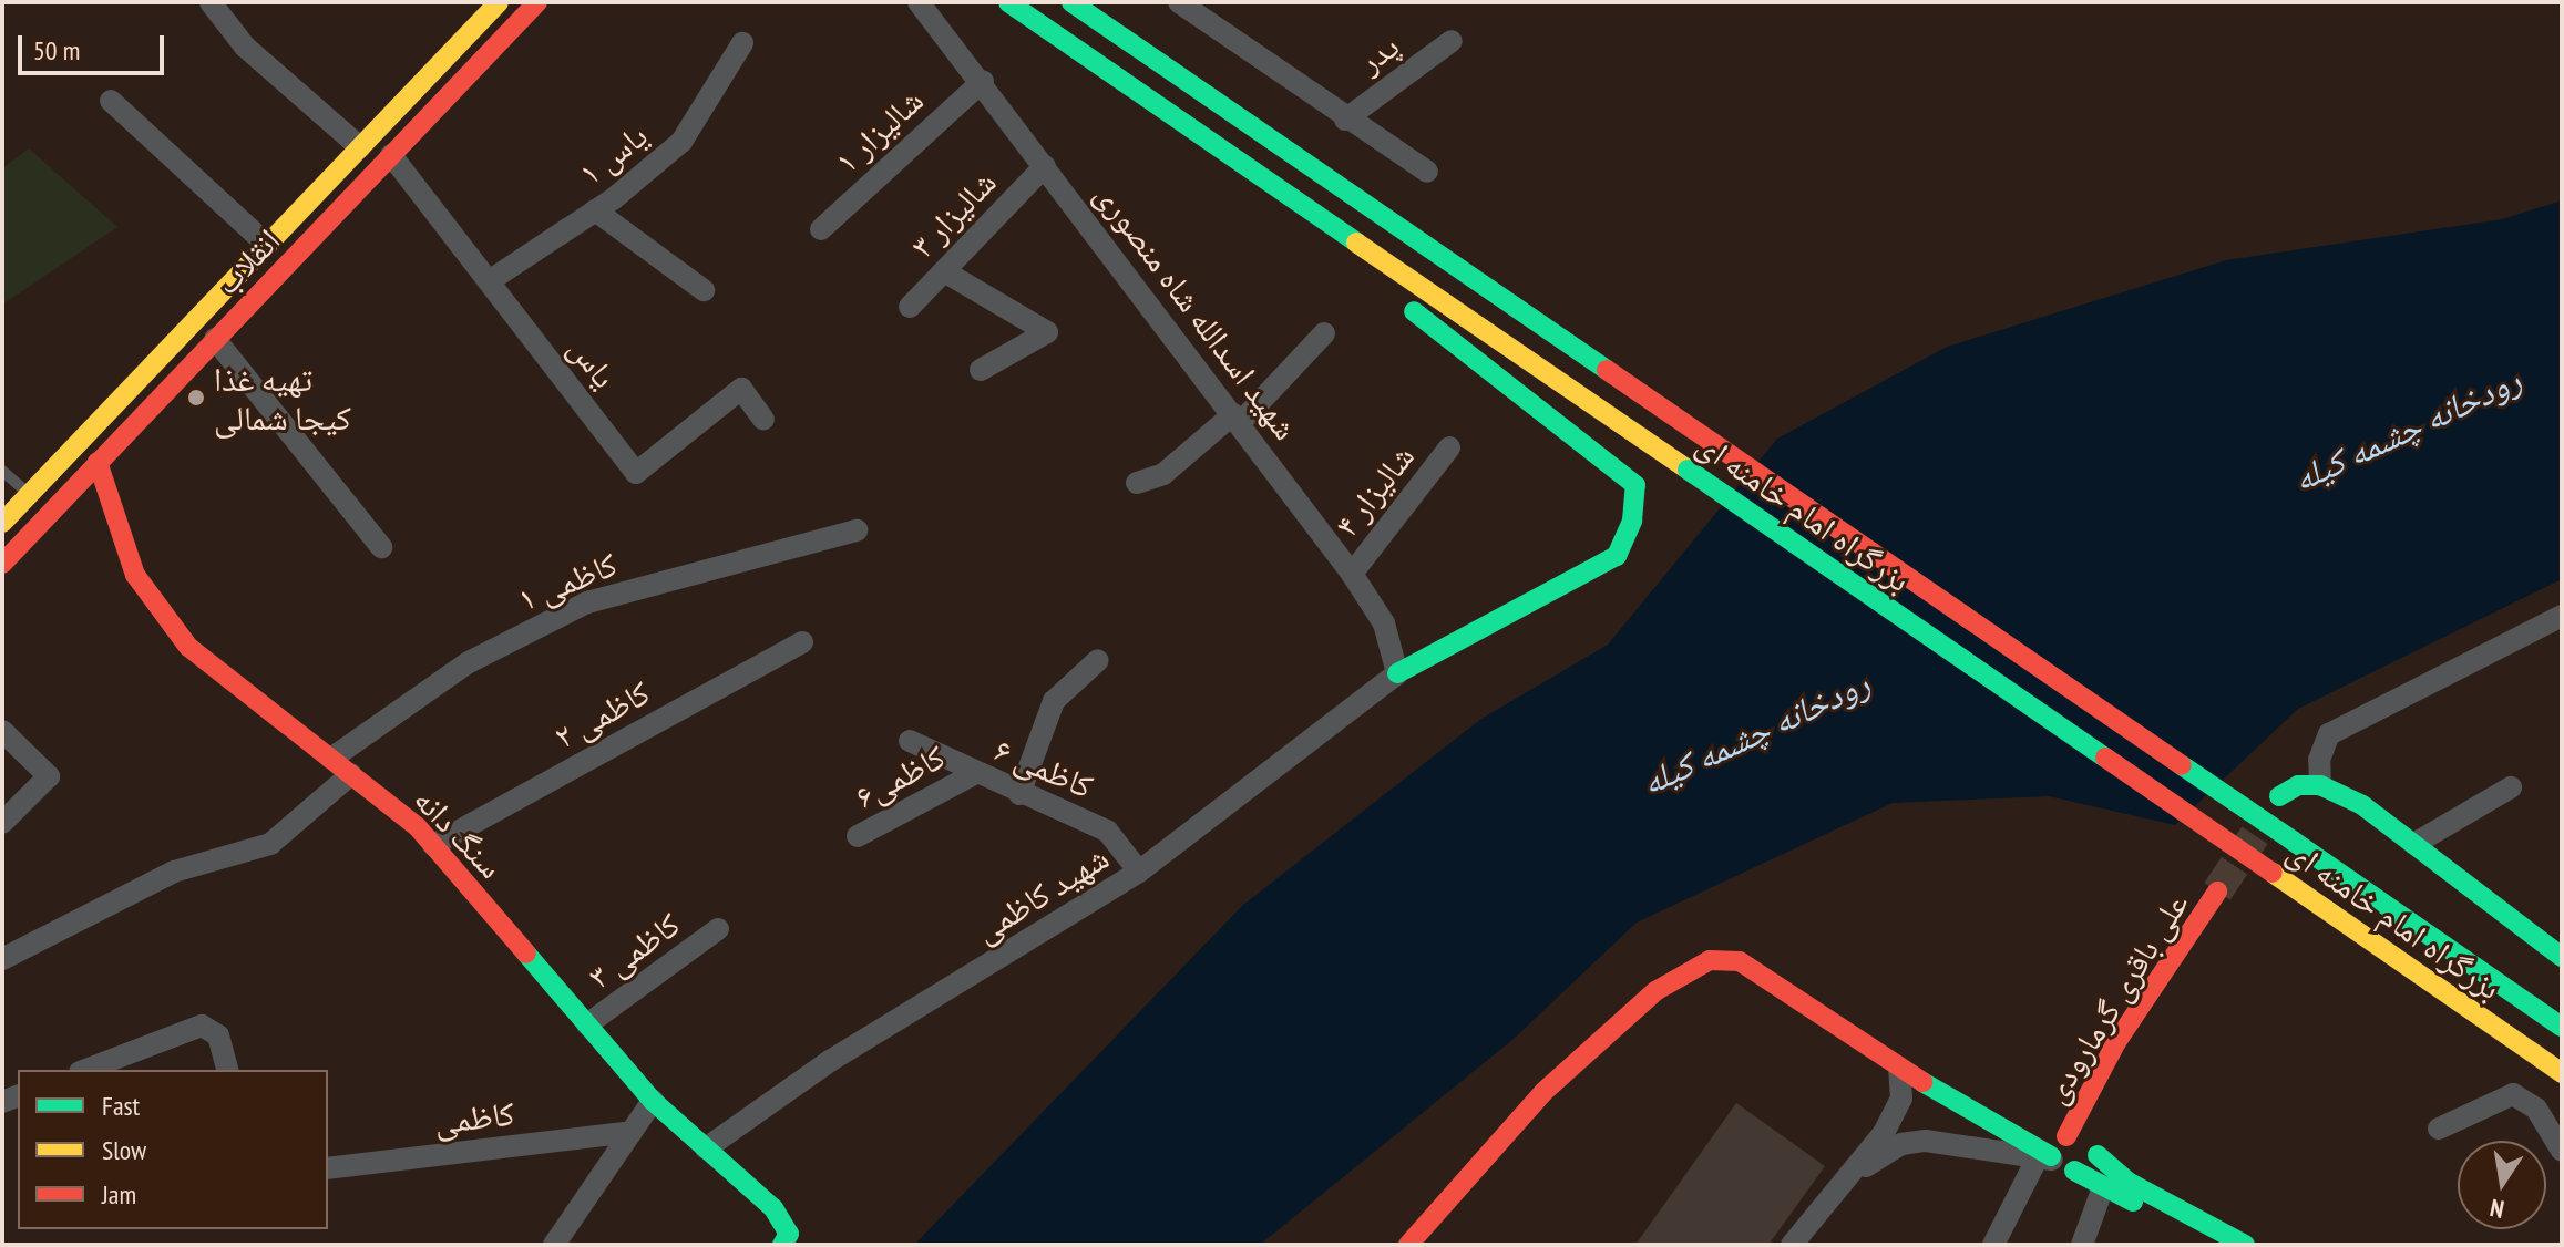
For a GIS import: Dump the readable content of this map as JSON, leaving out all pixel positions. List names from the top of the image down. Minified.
{"streets":{"main road":["انقلاب","بزرگراه امام خامنه ای","سنگ دانه","علی باقری گرمارودی"],"street":["پدر","شالیزار ۱","یاس ۱","شالیزار ۳","شهید اسدالله شاه منصوری","یاس","شالیزار ۴","کاظمی ۱","کاظمی ۲","کاظمی ۶","کاظمی۶","شهید کاظمی","کاظمی ۳","کاظمی"]},"crossings":[["شالیزار ۱","شهید اسدالله شاه منصوری"],["یاس ۱","یاس"],["شالیزار ۳","شهید اسدالله شاه منصوری"],["انقلاب","یاس"],["انقلاب","سنگ دانه"],["شهید اسدالله شاه منصوری","شالیزار ۴"],["شهید اسدالله شاه منصوری","شهید کاظمی"],["کاظمی ۱","سنگ دانه"],["کاظمی ۲","سنگ دانه"],["کاظمی ۶","کاظمی۶"],["کاظمی ۶","شهید کاظمی"],["سنگ دانه","شهید کاظمی"],["سنگ دانه","کاظمی ۳"]],"water":["رودخانه چشمه کیله"],"places":["تهیه غذا کیجا شمالی"],"legend":["Fast","Slow","Jam"],"scale_bar":"50 m","north":"bottom"}
